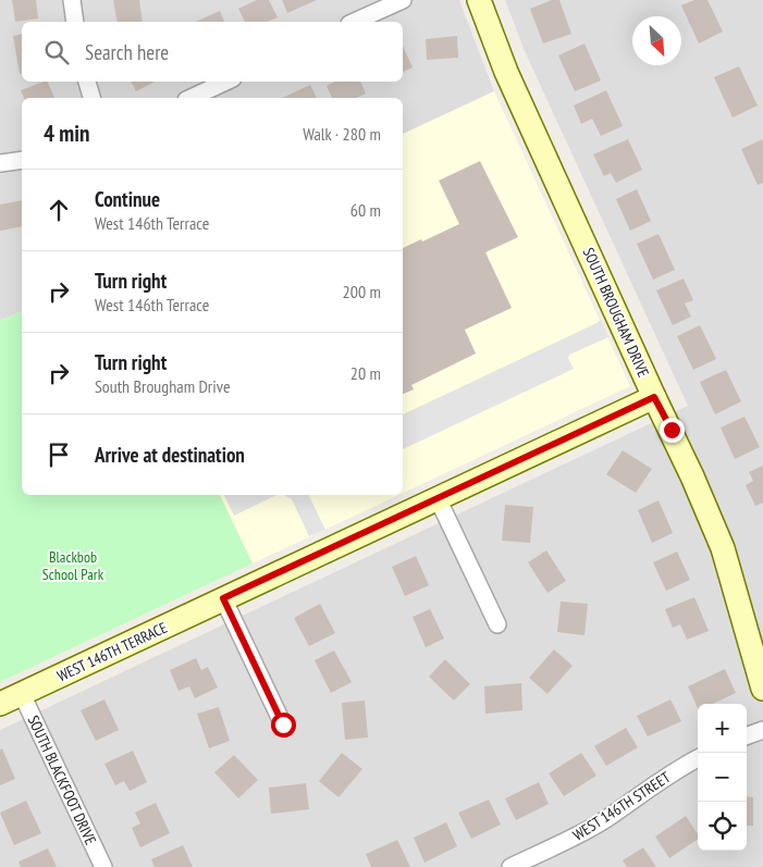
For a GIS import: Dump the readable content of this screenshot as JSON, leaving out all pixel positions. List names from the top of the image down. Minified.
{"streets":{"street":["SOUTH BROUGHAM DRIVE","WEST 146TH TERRACE","SOUTH BLACKFOOT DRIVE","WEST 146TH STREET"]},"crossings":[["SOUTH BROUGHAM DRIVE","WEST 146TH TERRACE"],["WEST 146TH TERRACE","SOUTH BLACKFOOT DRIVE"]],"parks":["Blackbob School Park"],"north":"bottom right","page":{"search":"Search here","heading":["4 min","Walk · 280 m"],"list":[["Continue","West 146th Terrace","60 m"],["Turn right","West 146th Terrace","200 m"],["Turn right","South Brougham Drive","20 m"],"Arrive at destination"],"map_buttons":["+","−"]}}
